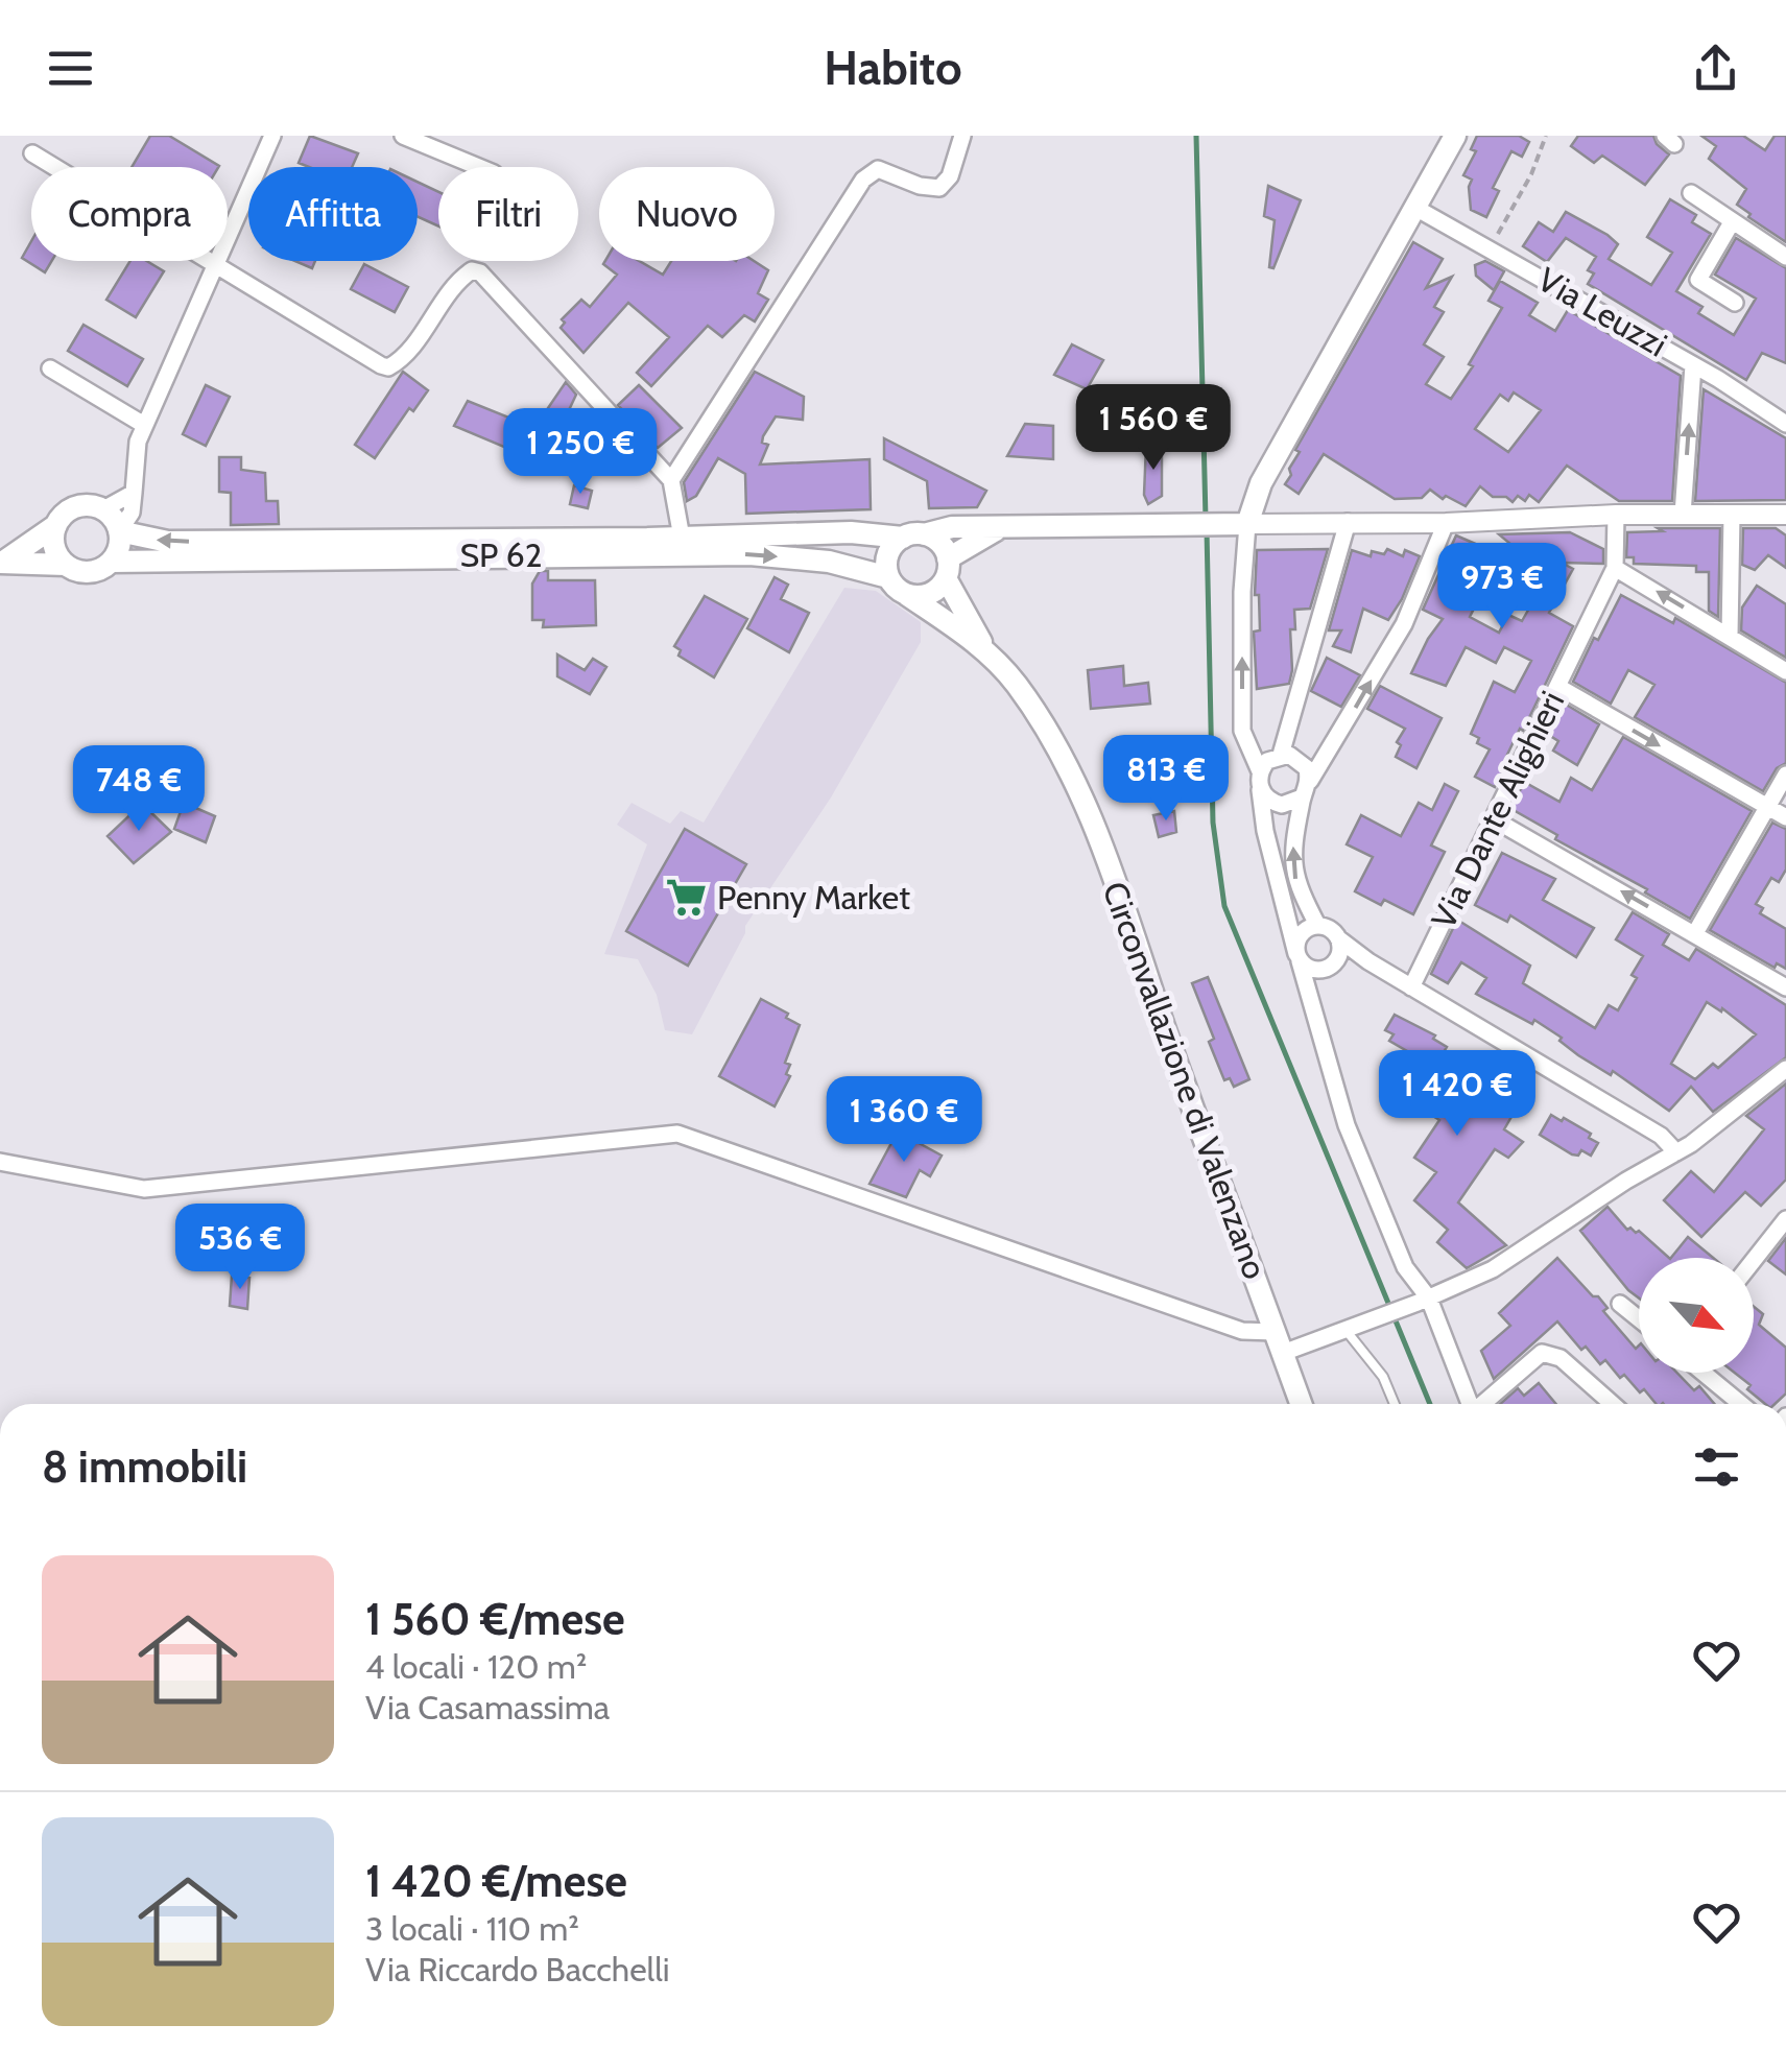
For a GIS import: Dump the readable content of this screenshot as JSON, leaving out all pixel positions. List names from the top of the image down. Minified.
{"streets":{"main road":["SP 62","Circonvallazione di Valenzano"],"street":["Via Leuzzi","Via Dante Alighieri"]},"places":{"supermarket":["Penny Market"]},"north":"bottom right","page":{"header":"Habito","chip":["Compra","Affitta","Filtri","Nuovo"],"price":["1 560 €","1 250 €","973 €","813 €","748 €","1 420 €","1 360 €","536 €"],"heading":"8 immobili","list":[{"name":"1 560 €/mese","note":"4 locali · 120 m² · Via Casamassima"},{"name":"1 420 €/mese","note":"3 locali · 110 m² · Via Riccardo Bacchelli"}]}}
